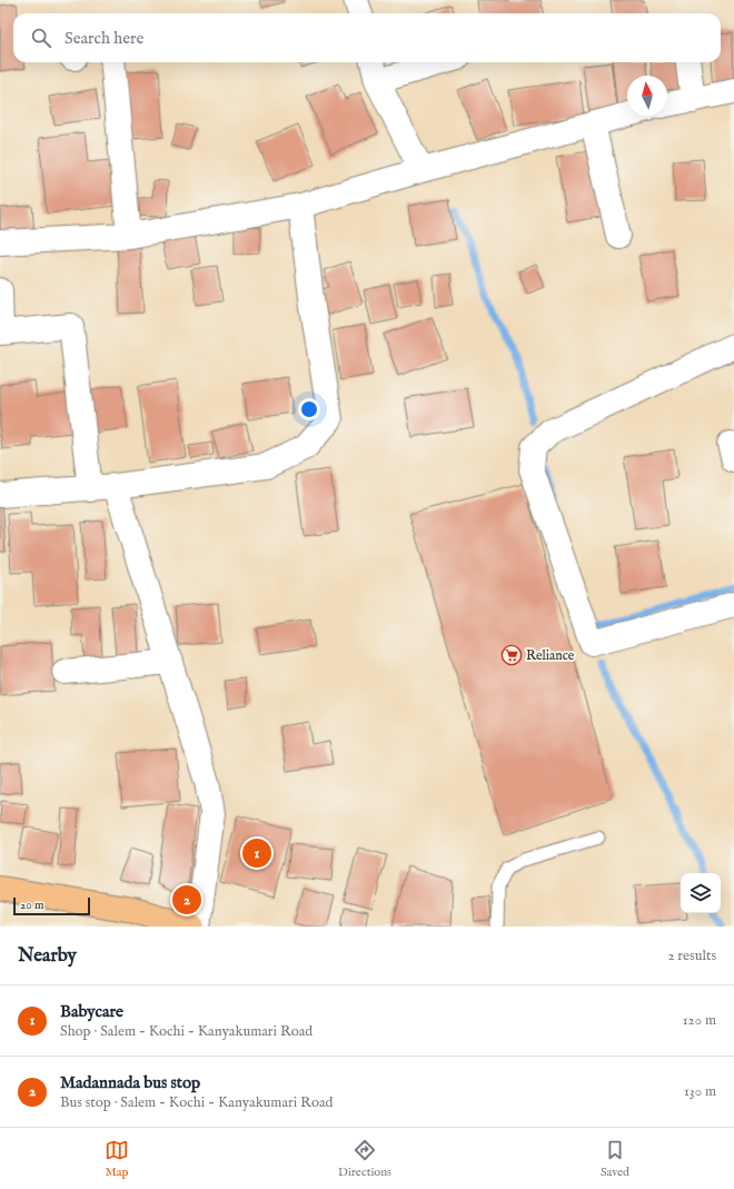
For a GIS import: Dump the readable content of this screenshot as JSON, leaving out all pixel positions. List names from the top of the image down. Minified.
{"places":{"supermarket":["Reliance"]},"scale_bar":"20 m","north":"top","page":{"search":"Search here","pins":["1","2"],"scale":"20 m","heading":["Nearby","2 results"],"list":[{"mark":"1","name":"Babycare","note":"Shop · Salem - Kochi - Kanyakumari Road","value":"120 m"},{"mark":"2","name":"Madannada bus stop","note":"Bus stop · Salem - Kochi - Kanyakumari Road","value":"130 m"}],"nav":["Map","Directions","Saved"]}}
